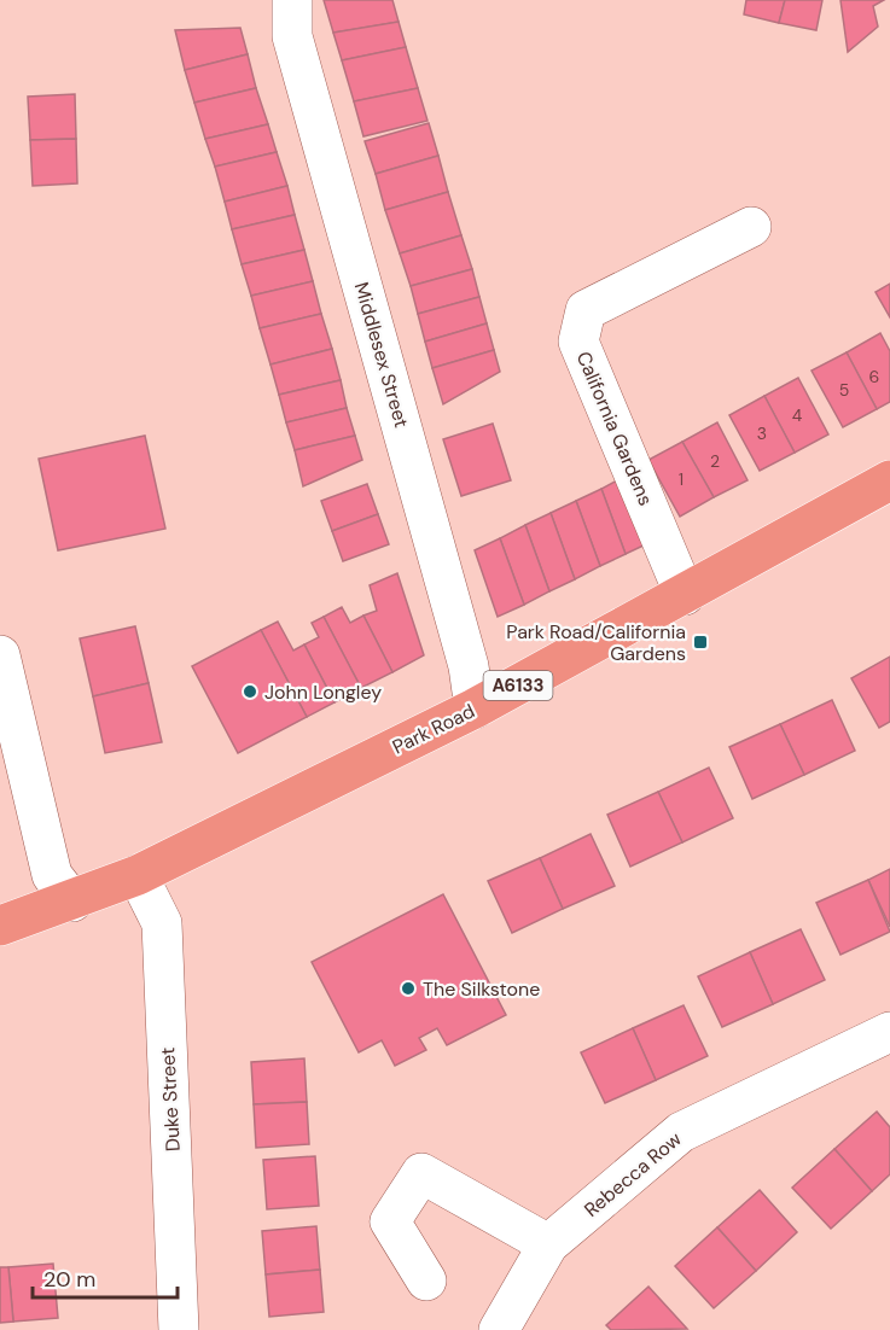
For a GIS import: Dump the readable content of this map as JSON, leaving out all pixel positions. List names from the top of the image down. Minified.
{"streets":{"highway":["A6133","Park Road"],"street":["Middlesex Street","California Gardens","Duke Street","Rebecca Row"]},"crossings":[["Middlesex Street","Park Road"],["California Gardens","Park Road"],["Park Road","Duke Street"]],"places":{"transit":["Park Road/California Gardens"],"other":["John Longley","The Silkstone"]},"house_numbers":["6","5","4","3","2","1"],"scale_bar":"20 m"}
